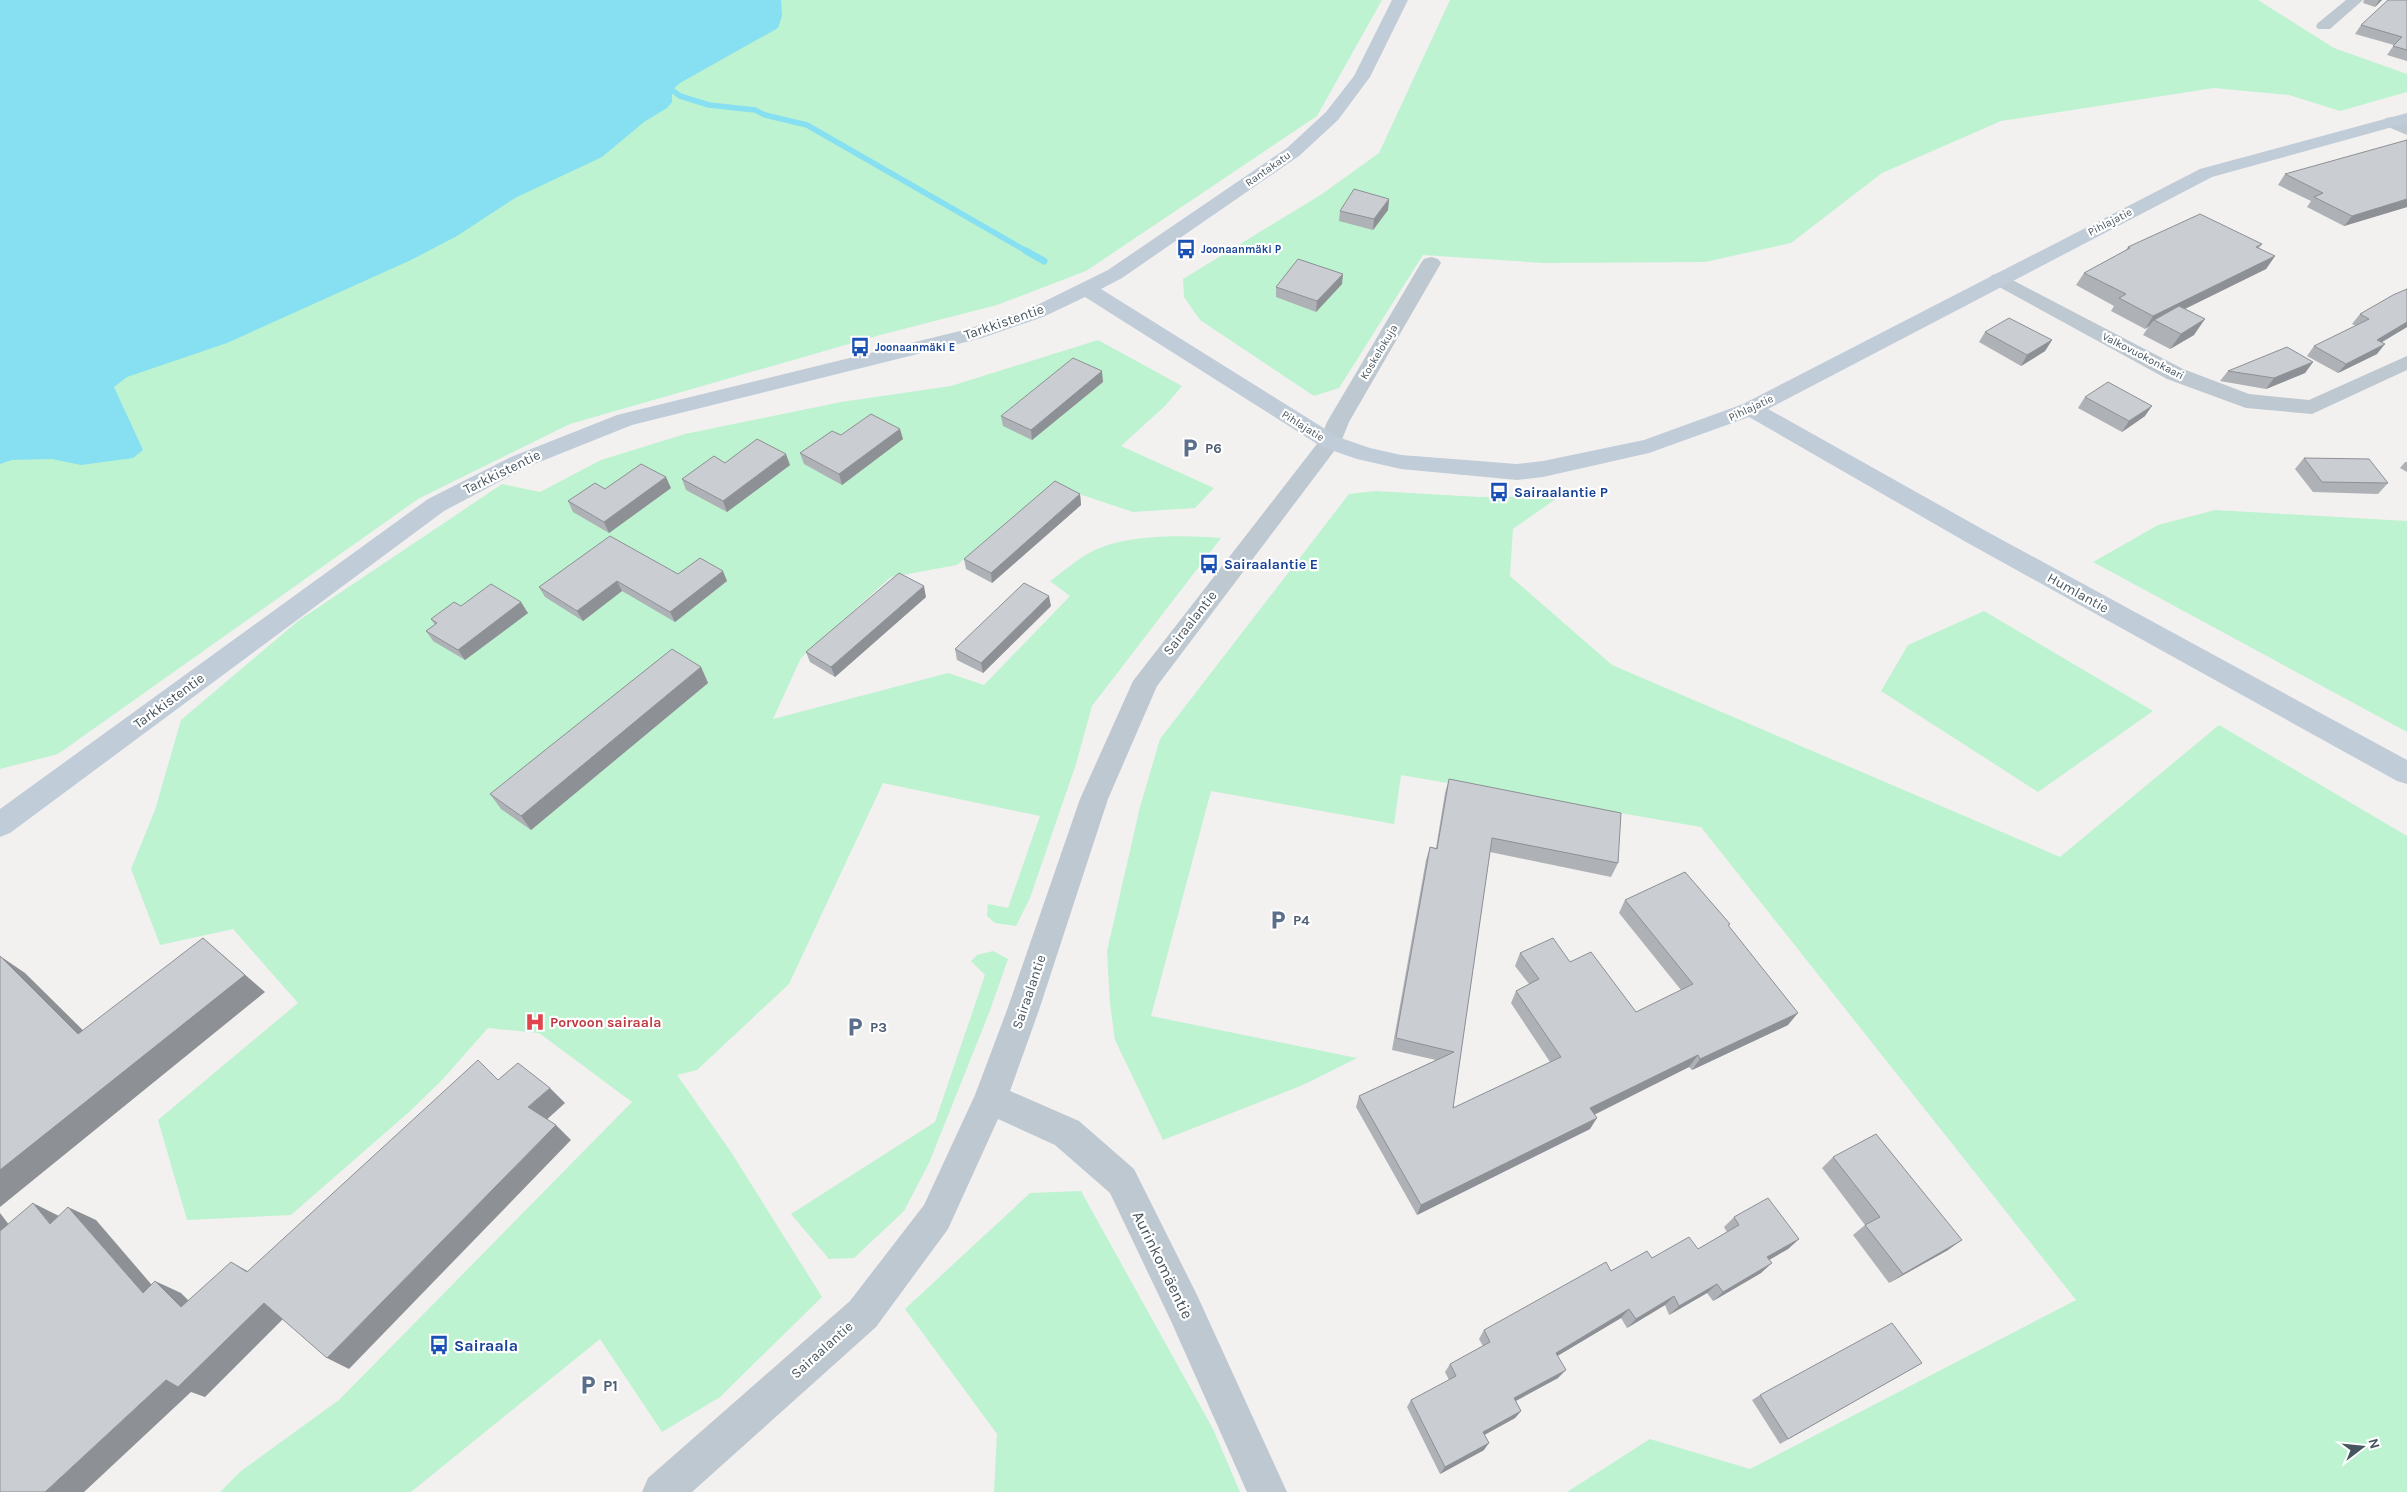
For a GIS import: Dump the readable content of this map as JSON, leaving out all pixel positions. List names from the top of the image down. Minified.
{"streets":{"street":["Rantakatu","Pihlajatie","Tarkkistentie","Koskelokuja","Valkovuokonkaari","Humlantie","Sairaalantie","Aurinkomäentie"]},"crossings":[["Rantakatu","Pihlajatie"],["Rantakatu","Tarkkistentie"],["Pihlajatie","Tarkkistentie"],["Pihlajatie","Koskelokuja"],["Pihlajatie","Valkovuokonkaari"],["Pihlajatie","Humlantie"],["Pihlajatie","Sairaalantie"],["Koskelokuja","Sairaalantie"],["Sairaalantie","Aurinkomäentie"]],"places":{"bus stop":["Joonaanmäki P","Joonaanmäki E","Sairaalantie P","Sairaalantie E","Sairaala"],"parking":["P6","P4","P3","P1"],"hospital":["Porvoon sairaala"]},"north":"right"}
